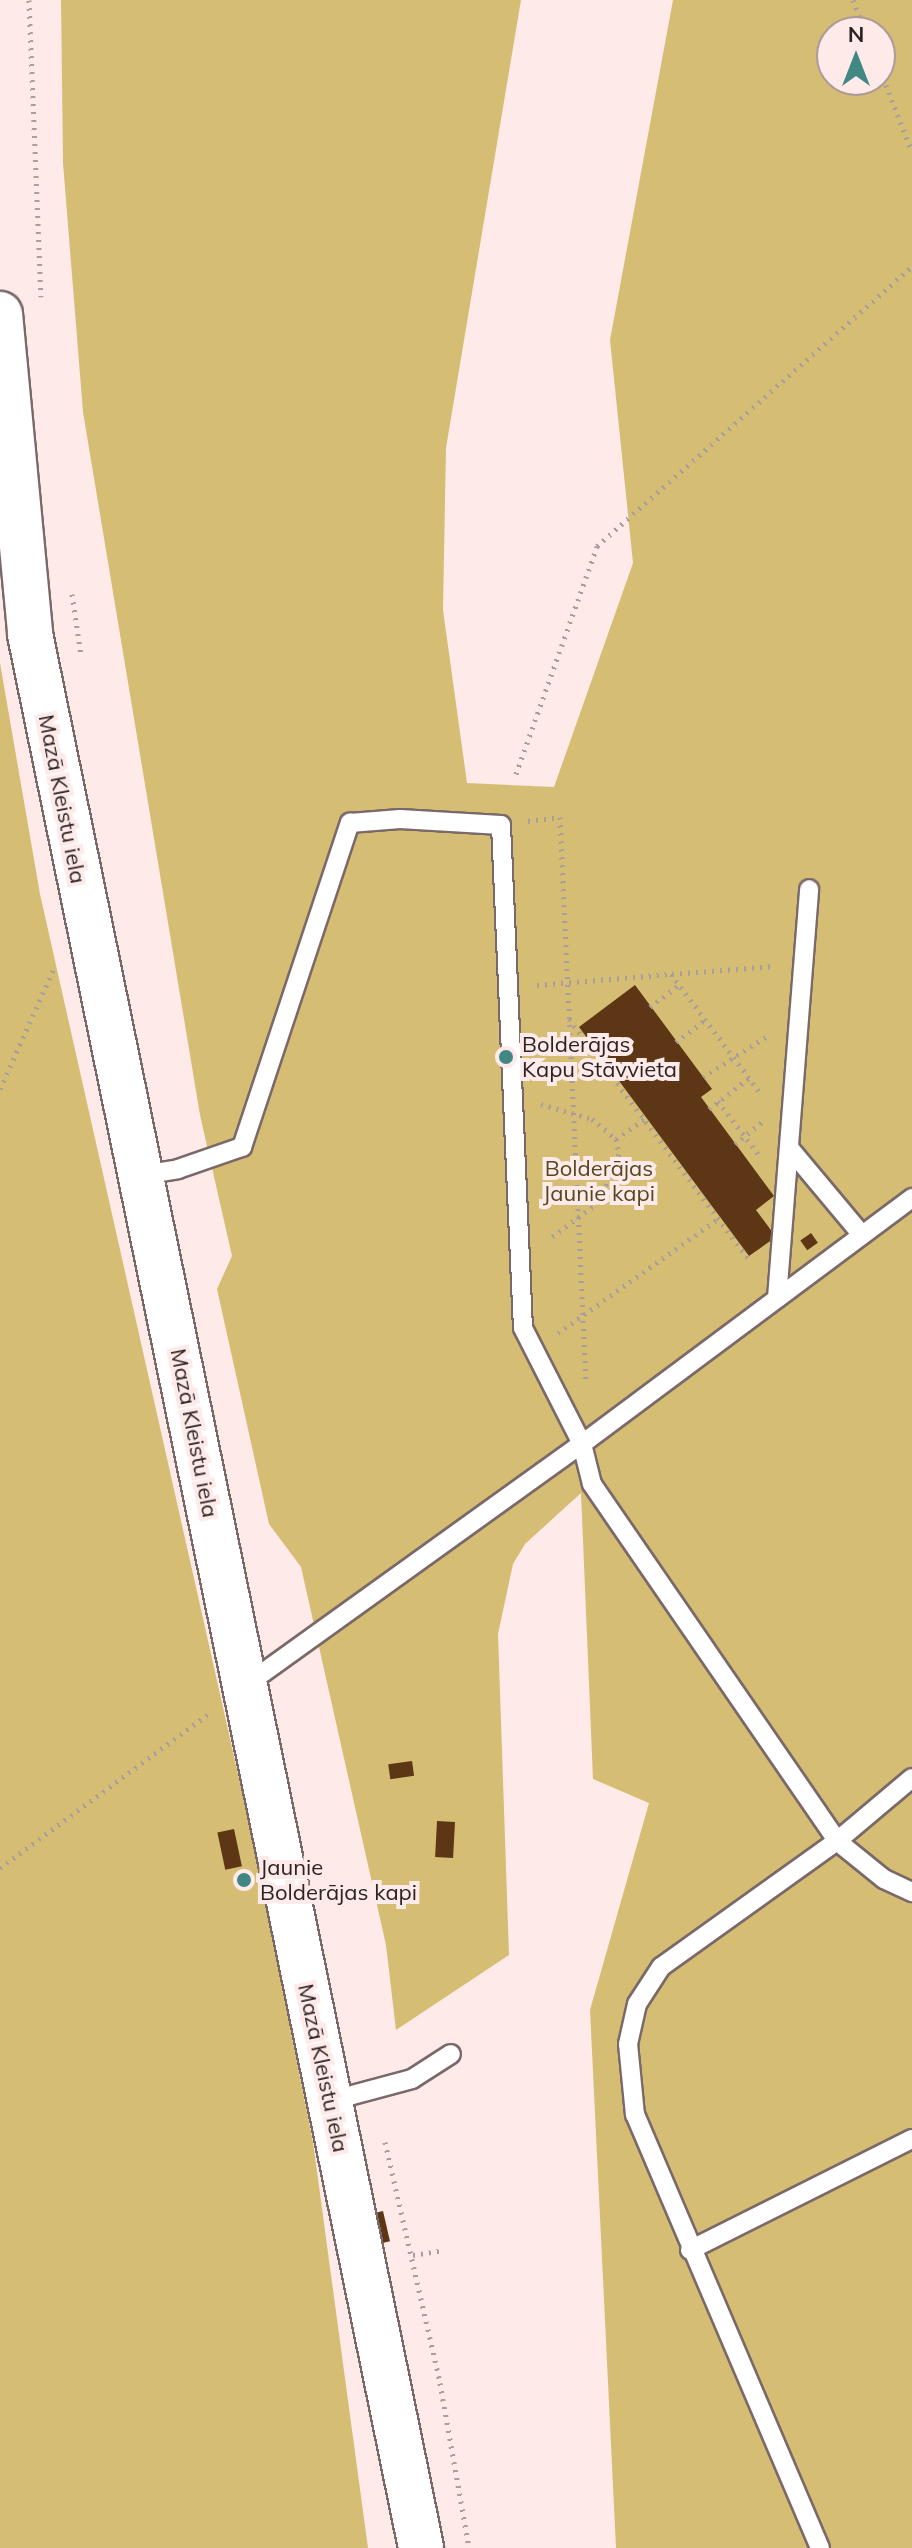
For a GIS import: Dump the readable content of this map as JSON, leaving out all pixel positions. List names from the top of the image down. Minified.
{"streets":{"main road":["Mazā Kleistu iela"]},"parks":["Bolderājas Jaunie kapi"],"places":["Bolderājas Kapu Stāvvieta","Jaunie Bolderājas kapi"],"north":"top"}
